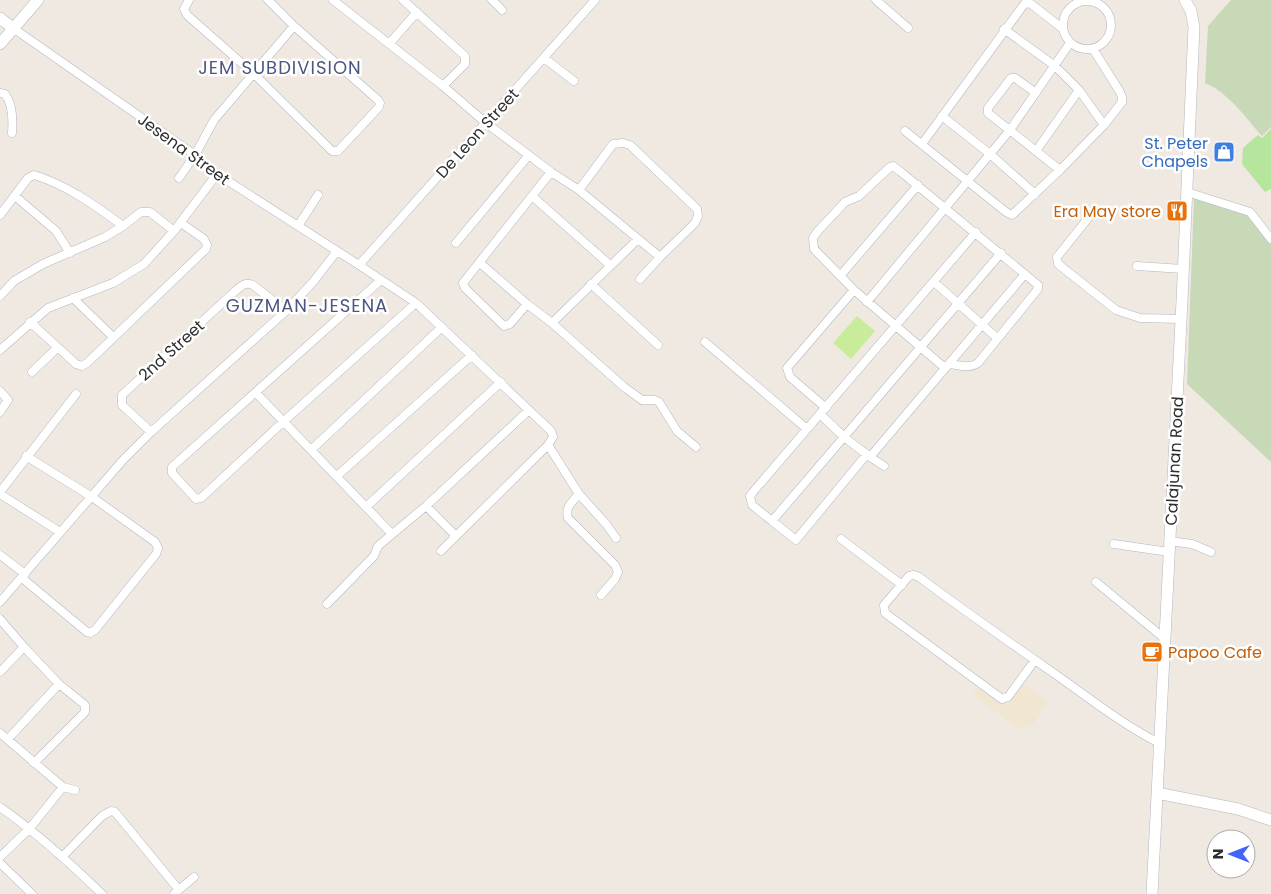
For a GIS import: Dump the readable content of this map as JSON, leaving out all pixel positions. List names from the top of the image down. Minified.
{"streets":{"main road":["Calajunan Road"],"street":["De Leon Street","Jesena Street","2nd Street"]},"crossings":[["De Leon Street","Jesena Street"]],"districts":["JEM SUBDIVISION","GUZMAN-JESENA"],"places":{"shop":["St. Peter Chapels"],"restaurant":["Era May store"],"cafe":["Papoo Cafe"]},"north":"left"}
